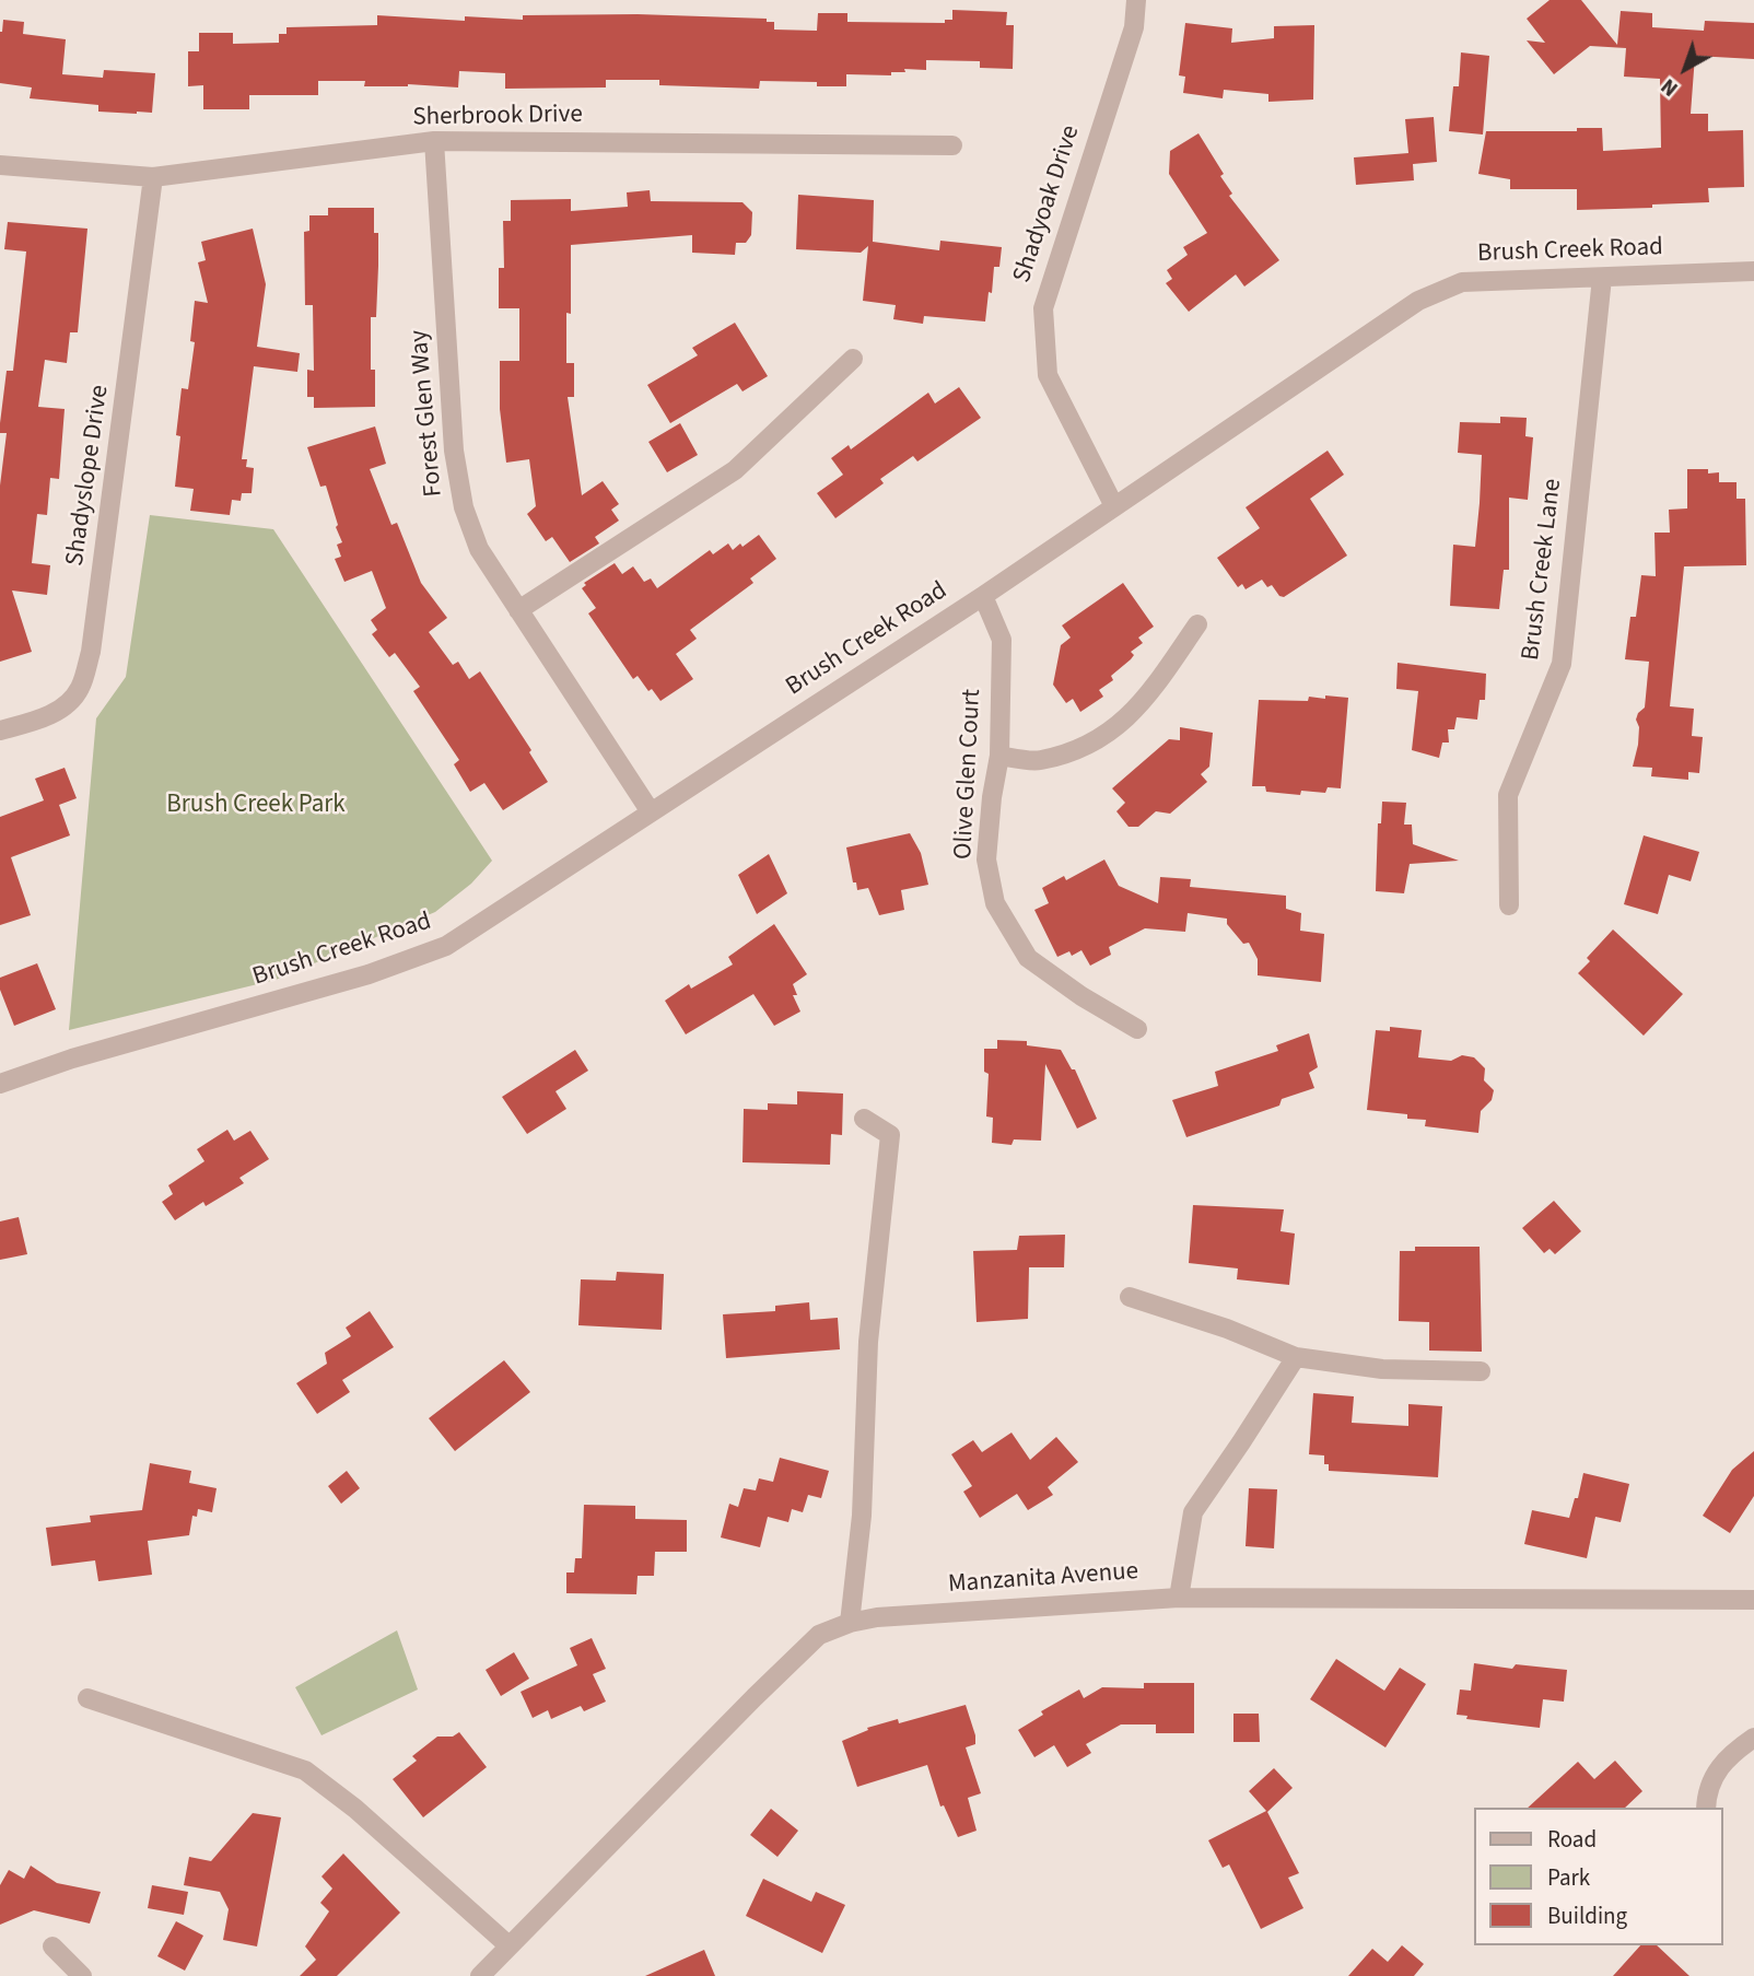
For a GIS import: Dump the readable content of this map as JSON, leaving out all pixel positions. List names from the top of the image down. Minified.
{"streets":{"street":["Sherbrook Drive","Shadyoak Drive","Brush Creek Road","Forest Glen Way","Shadyslope Drive","Brush Creek Lane","Olive Glen Court","Manzanita Avenue"]},"crossings":[["Sherbrook Drive","Forest Glen Way"],["Sherbrook Drive","Shadyslope Drive"],["Shadyoak Drive","Brush Creek Road"],["Brush Creek Road","Forest Glen Way"],["Brush Creek Road","Brush Creek Lane"],["Brush Creek Road","Olive Glen Court"]],"parks":["Brush Creek Park"],"legend":["Road","Park","Building"],"north":"bottom left"}
